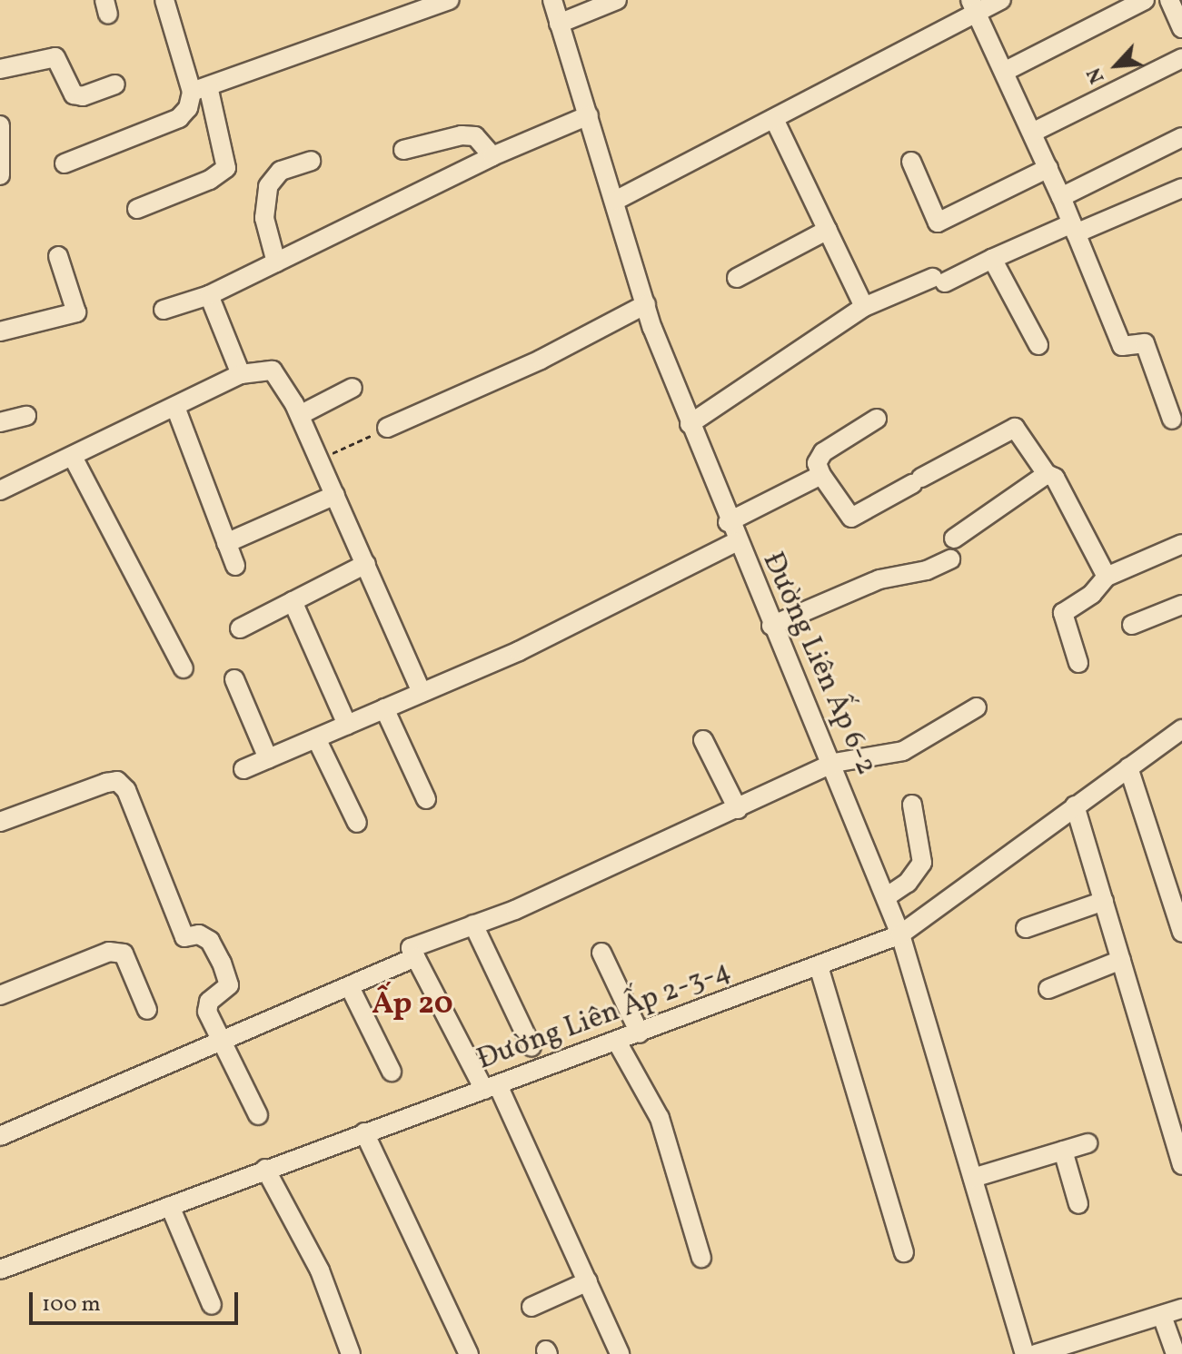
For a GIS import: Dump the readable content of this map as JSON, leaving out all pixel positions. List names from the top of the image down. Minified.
{"streets":{"street":["Đường Liên Ấp 6-2","Đường Liên Ấp 2-3-4"]},"crossings":[["Đường Liên Ấp 6-2","Đường Liên Ấp 2-3-4"]],"districts":["Ấp 20"],"scale_bar":"100 m","north":"bottom left"}
